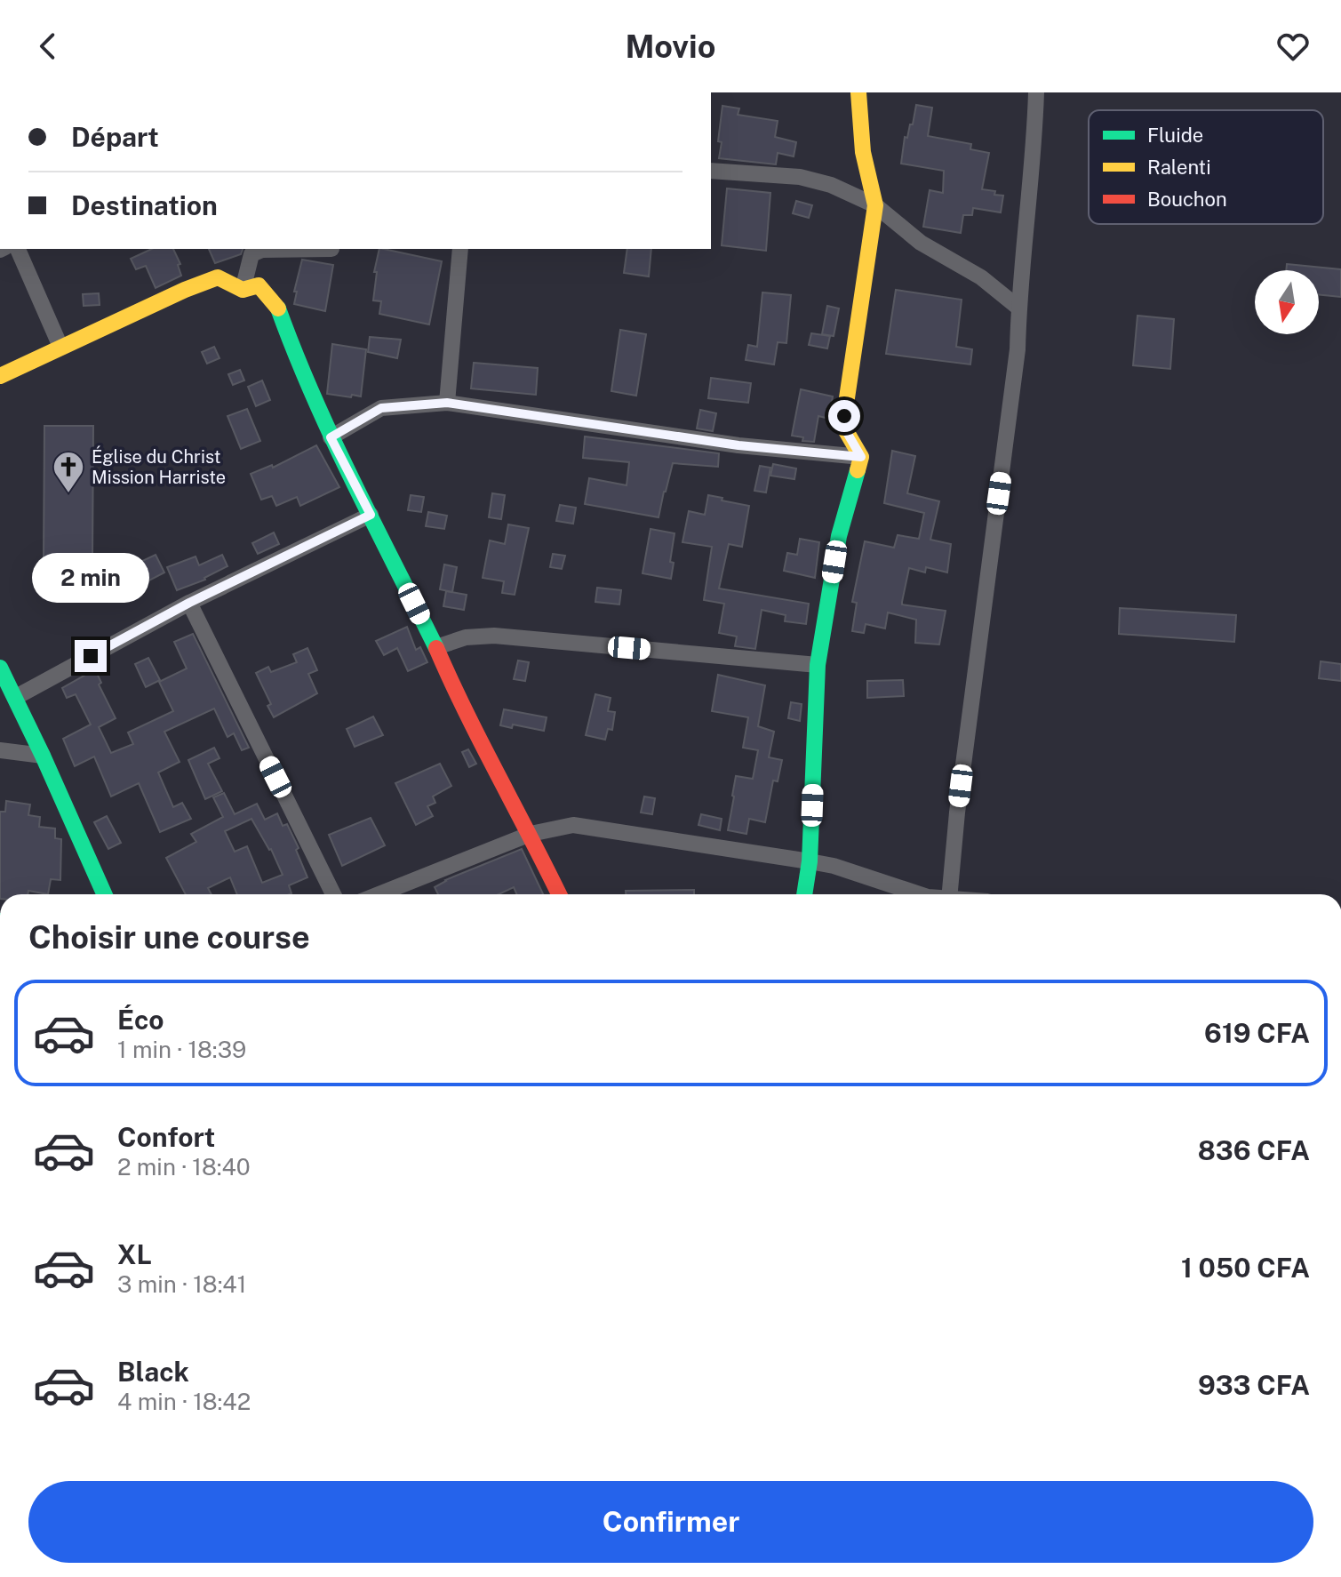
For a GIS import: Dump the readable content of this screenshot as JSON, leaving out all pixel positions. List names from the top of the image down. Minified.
{"places":{"church":["Église du Christ Mission Harriste"]},"legend":["Fluide","Ralenti","Bouchon"],"north":"bottom","page":{"header":"Movio","banner":["Départ","Destination"],"bubble":"2 min","heading":"Choisir une course","list":[{"name":"Éco","note":"1 min · 18:39","value":"619 CFA"},{"name":"Confort","note":"2 min · 18:40","value":"836 CFA"},{"name":"XL","note":"3 min · 18:41","value":"1 050 CFA"},{"name":"Black","note":"4 min · 18:42","value":"933 CFA"}],"buttons":"Confirmer"}}
